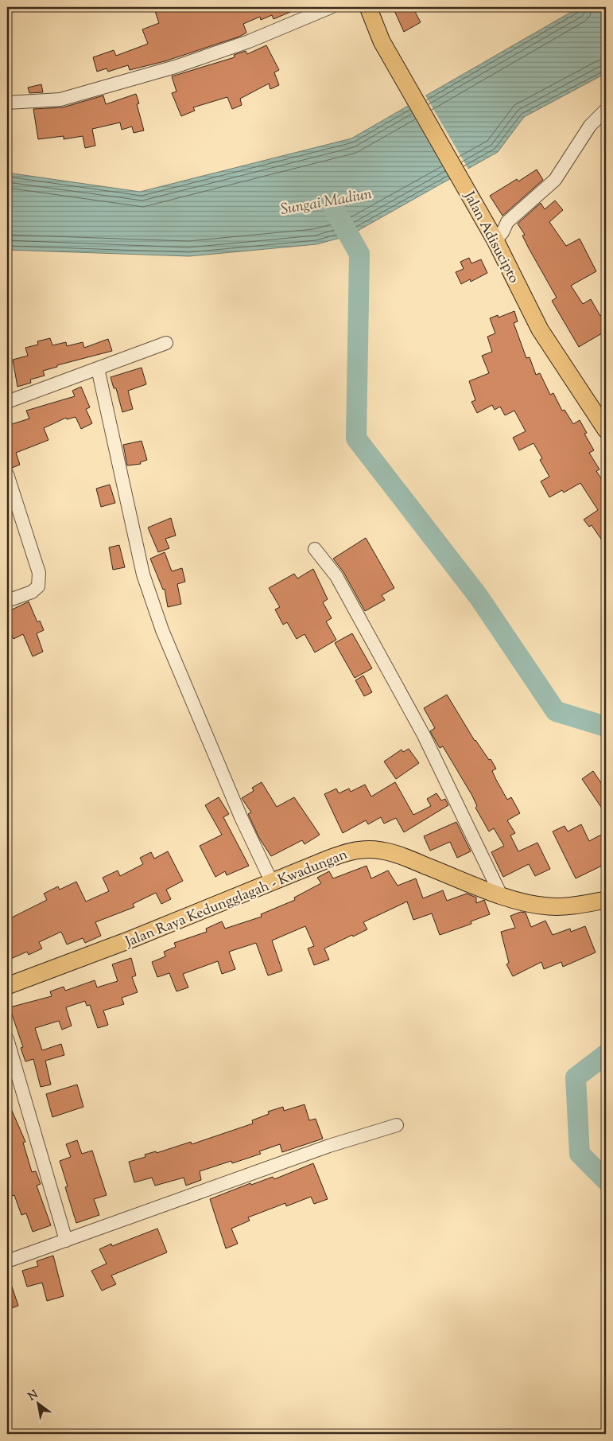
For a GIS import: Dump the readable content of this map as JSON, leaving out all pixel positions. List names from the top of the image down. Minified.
{"streets":{"main road":["Jalan Adisucipto","Jalan Raya Kedungglagah - Kwadungan"]},"water":["Sungai Madiun"],"north":"top left"}
